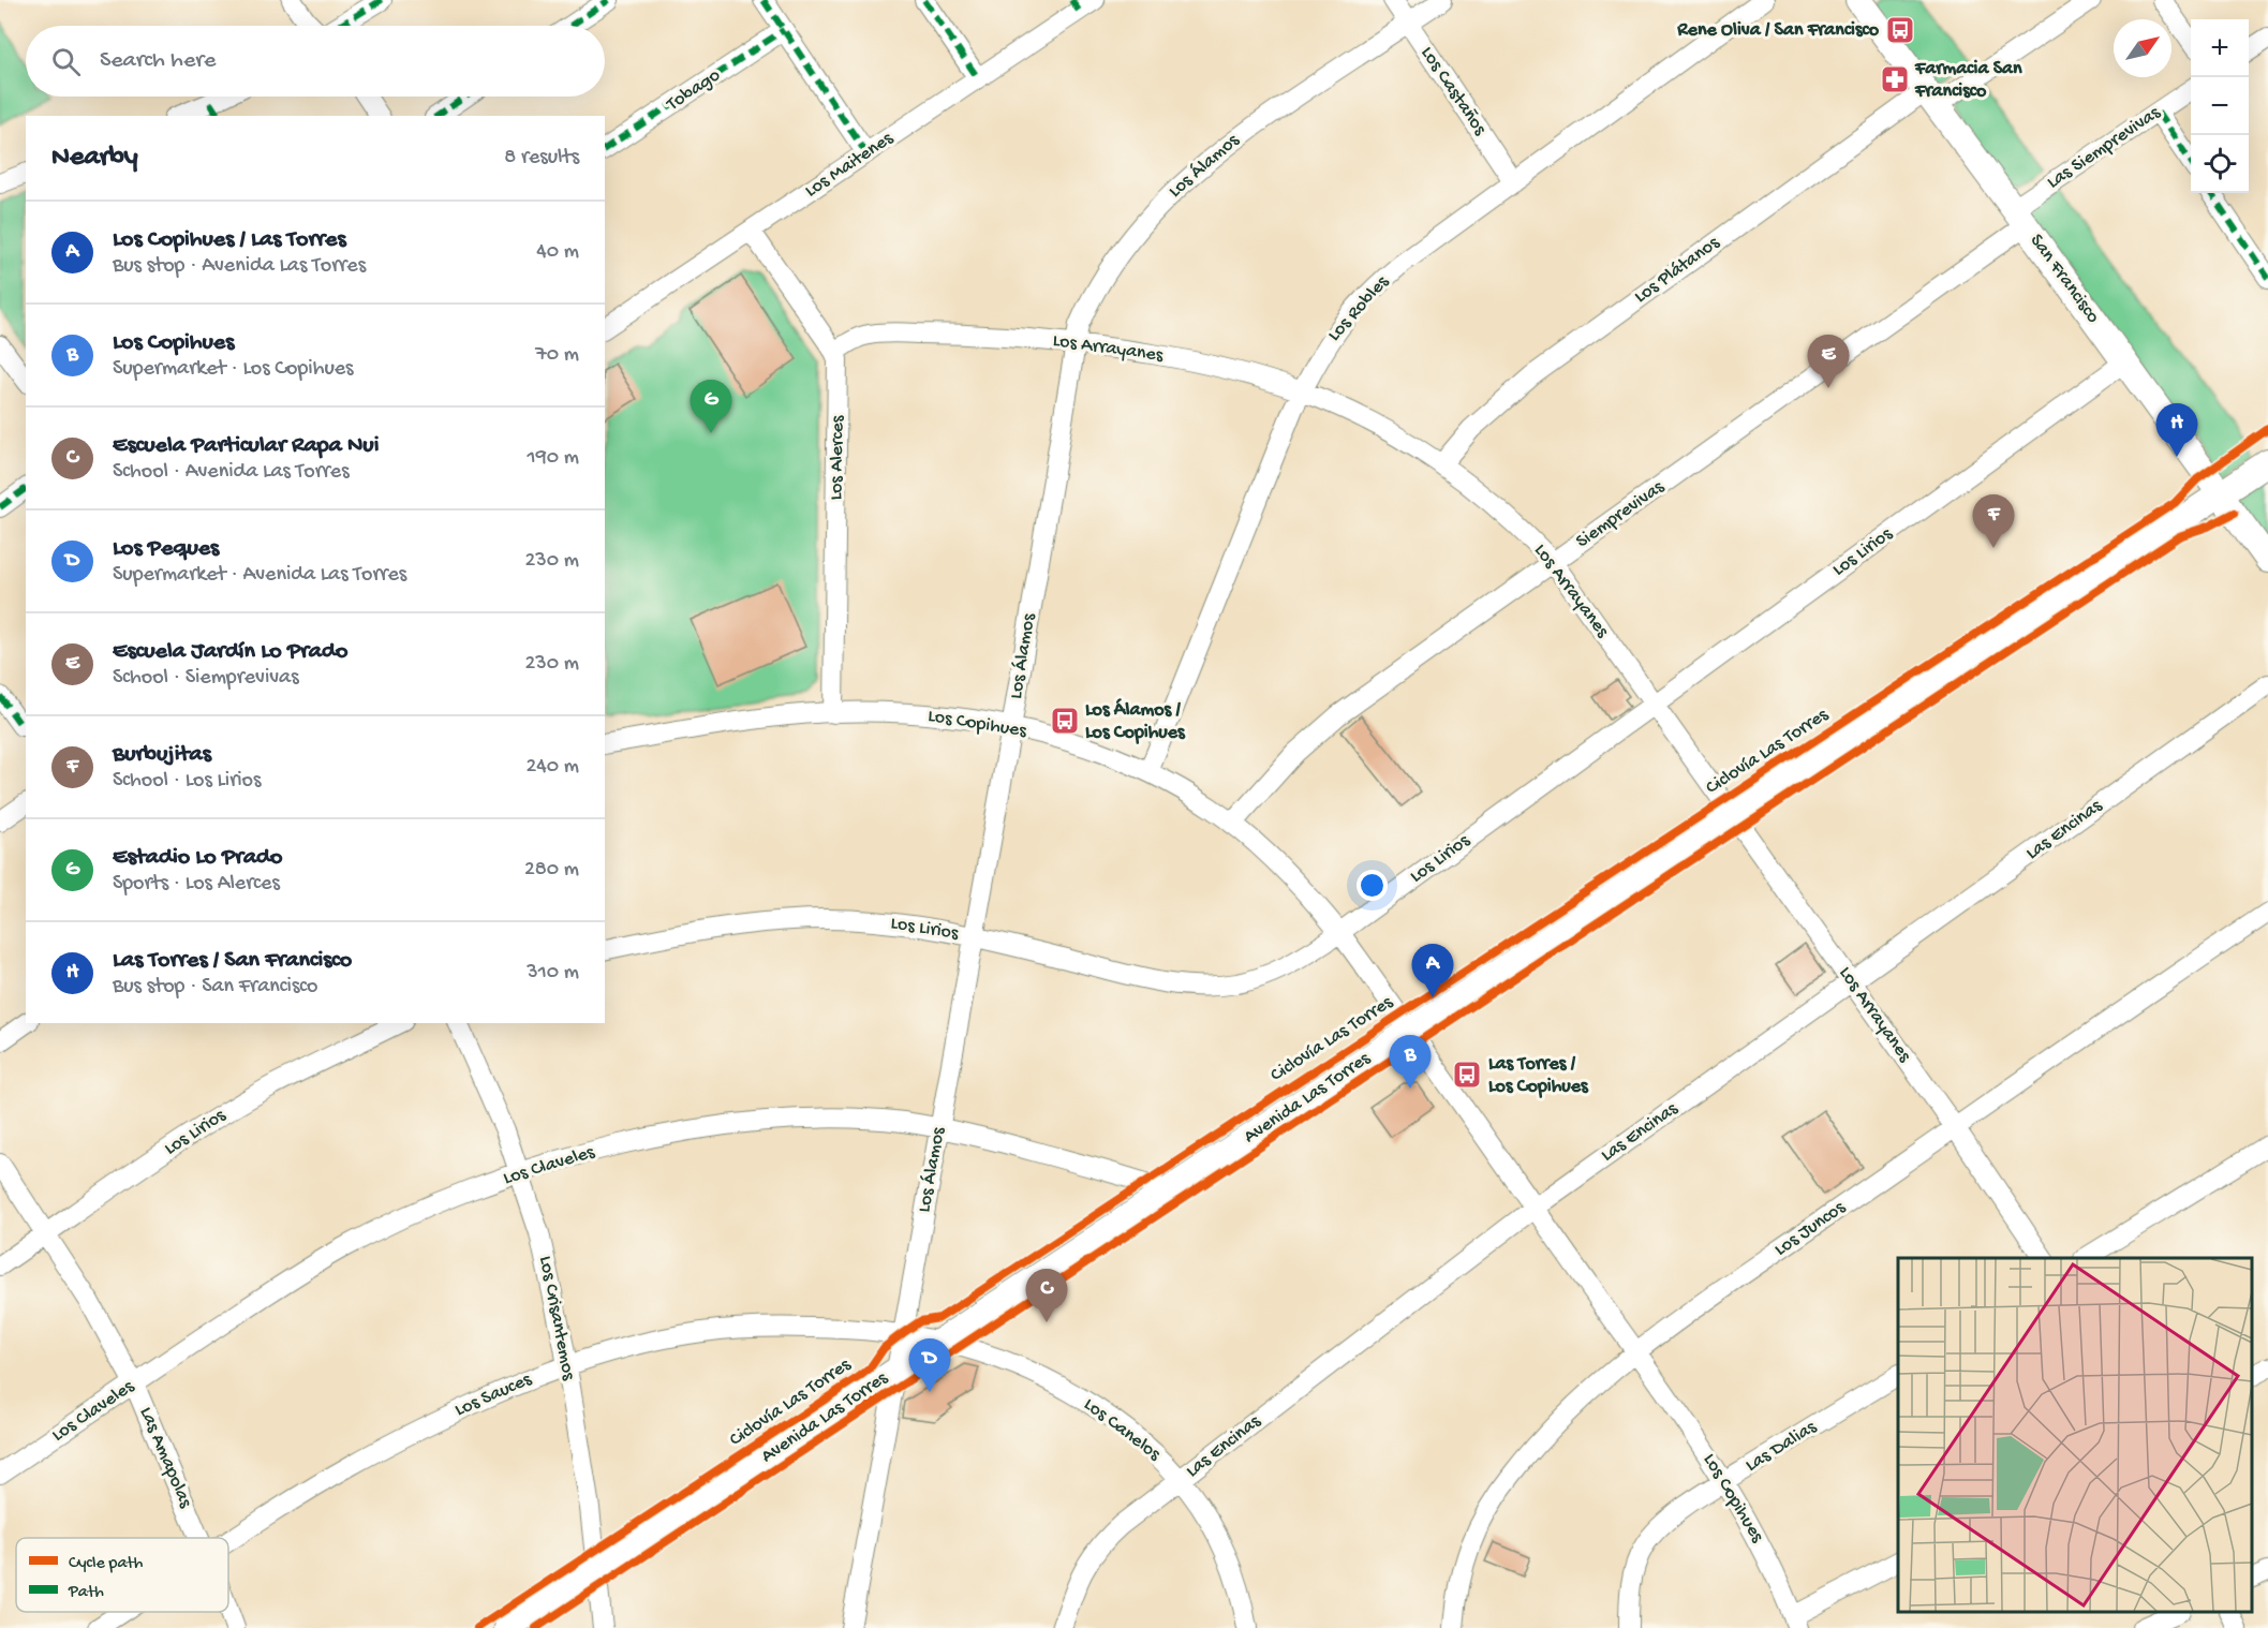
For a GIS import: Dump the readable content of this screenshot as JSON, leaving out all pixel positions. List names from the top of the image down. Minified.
{"streets":{"main road":["San Francisco","Avenida Las Torres"],"street":["Tobago","Los Castaños","Las Siemprevivas","Los Maitenes","Los Álamos","Los Plátanos","Los Robles","Los Arrayanes","Los Alerces","Siemprevivas","Los Lirios","Los Copihues","Las Encinas","Los Claveles","Los Juncos","Los Crisantemos","Los Sauces","Los Canelos","Las Dalias","Las Amapolas"],"cycle path":["Ciclovía Las Torres"]},"crossings":[["Los Castaños","Los Álamos"],["Los Castaños","Los Robles"],["Las Siemprevivas","San Francisco"],["Las Siemprevivas","Siemprevivas"],["Los Maitenes","Los Alerces"],["Los Álamos","Los Arrayanes"],["Los Álamos","Los Lirios"],["Los Álamos","Los Copihues"],["Los Álamos","Avenida Las Torres"],["Los Álamos","Los Claveles"],["Los Álamos","Los Sauces"],["Los Plátanos","San Francisco"],["Los Plátanos","Los Arrayanes"],["San Francisco","Siemprevivas"],["San Francisco","Los Lirios"],["San Francisco","Avenida Las Torres"],["Los Robles","Los Arrayanes"],["Los Robles","Los Copihues"],["Los Arrayanes","Los Alerces"],["Los Arrayanes","Siemprevivas"],["Los Arrayanes","Los Lirios"],["Los Arrayanes","Las Encinas"],["Los Arrayanes","Avenida Las Torres"],["Los Arrayanes","Los Juncos"],["Los Alerces","Los Copihues"],["Siemprevivas","Los Copihues"],["Los Lirios","Los Copihues"],["Los Lirios","Las Amapolas"],["Los Copihues","Las Encinas"],["Los Copihues","Avenida Las Torres"],["Los Copihues","Los Juncos"],["Los Copihues","Las Dalias"],["Las Encinas","Los Canelos"],["Avenida Las Torres","Los Claveles"],["Avenida Las Torres","Los Crisantemos"],["Avenida Las Torres","Los Sauces"],["Avenida Las Torres","Los Canelos"],["Los Claveles","Los Crisantemos"],["Los Claveles","Las Amapolas"],["Los Crisantemos","Los Sauces"],["Los Sauces","Los Canelos"]],"places":{"bus stop":["Rene Oliva / San Francisco","Los Álamos / Los Copihues","Las Torres / Los Copihues"],"pharmacy":["Farmacia San Francisco"]},"legend":["Cycle path","Path"],"north":"top right","page":{"map_buttons":["+","−"],"search":"Search here","heading":["Nearby","8 results"],"list":[{"mark":"A","name":"Los Copihues / Las Torres","note":"Bus stop · Avenida Las Torres","value":"40 m"},{"mark":"B","name":"Los Copihues","note":"Supermarket · Los Copihues","value":"70 m"},{"mark":"C","name":"Escuela Particular Rapa Nui","note":"School · Avenida Las Torres","value":"190 m"},{"mark":"D","name":"Los Peques","note":"Supermarket · Avenida Las Torres","value":"230 m"},{"mark":"E","name":"Escuela Jardín Lo Prado","note":"School · Siemprevivas","value":"230 m"},{"mark":"F","name":"Burbujitas","note":"School · Los Lirios","value":"240 m"},{"mark":"G","name":"Estadio Lo Prado","note":"Sports · Los Alerces","value":"280 m"},{"mark":"H","name":"Las Torres / San Francisco","note":"Bus stop · San Francisco","value":"310 m"}],"pins":["E","G","H","F","A","B","C","D"]}}
